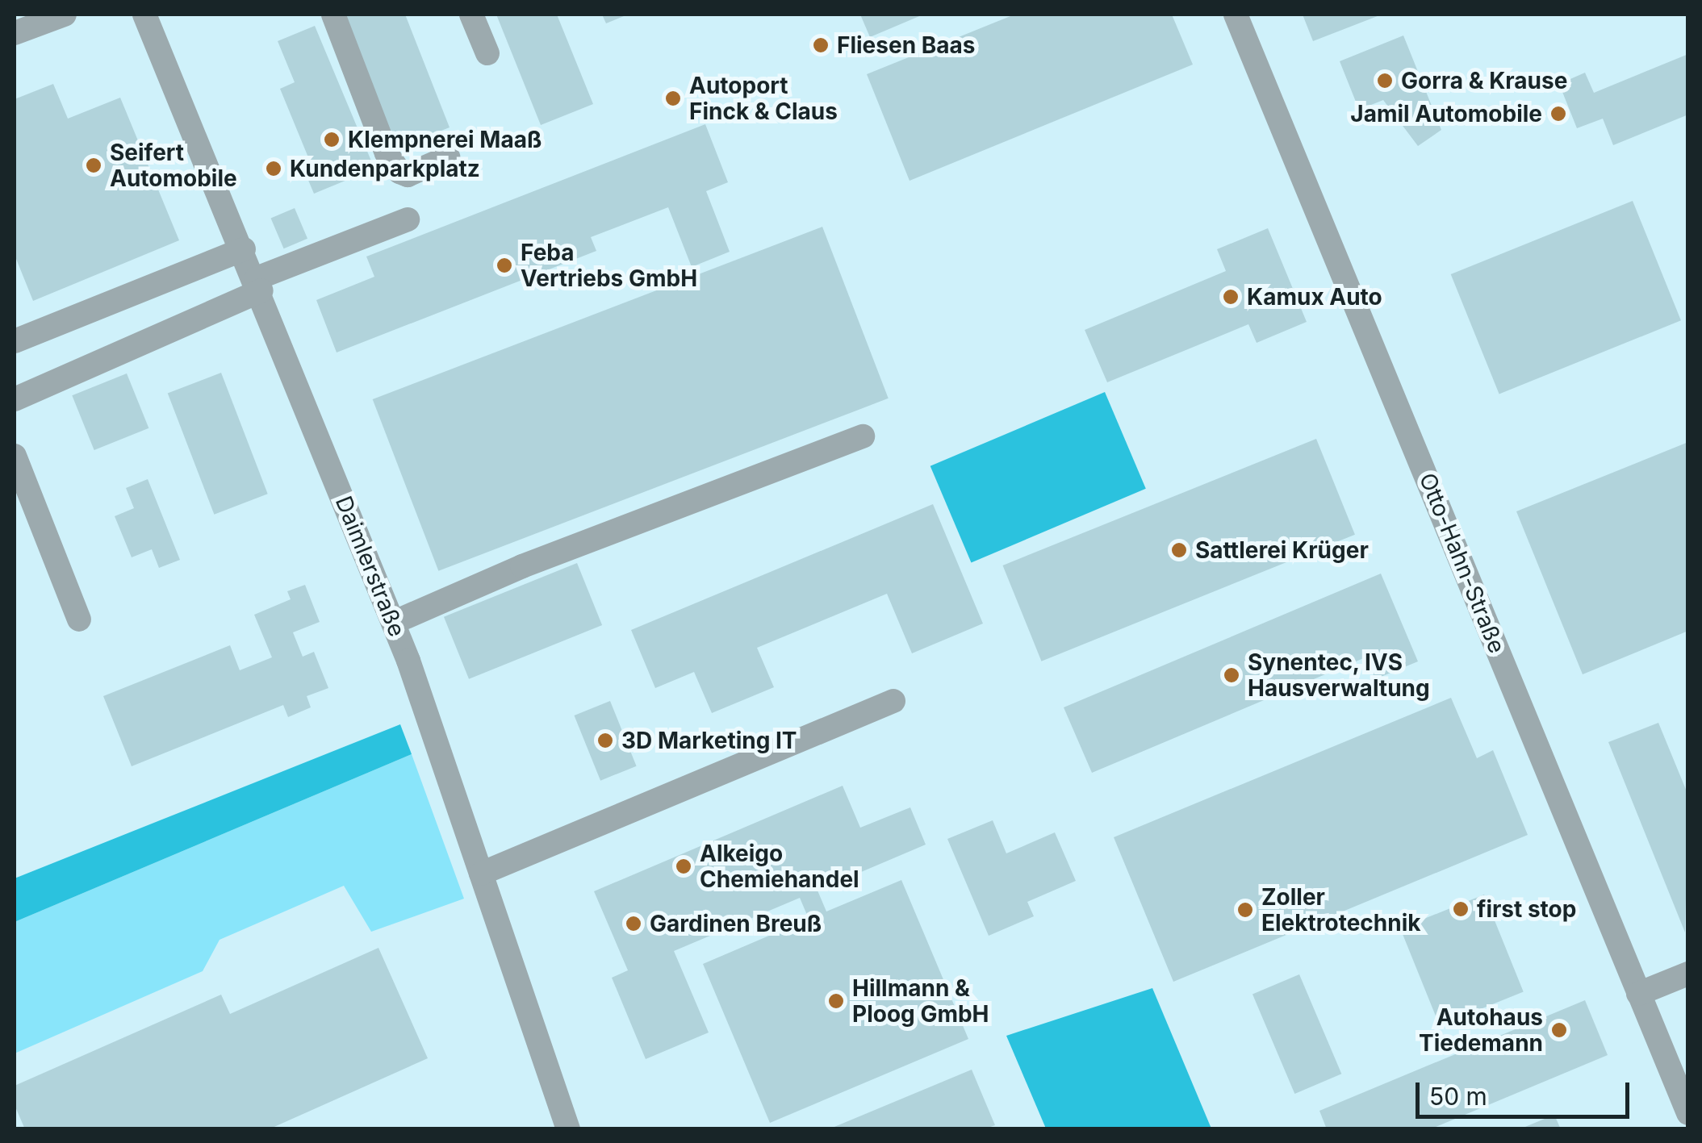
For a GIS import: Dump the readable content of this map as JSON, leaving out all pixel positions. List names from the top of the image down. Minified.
{"streets":{"street":["Otto-Hahn-Straße","Daimlerstraße"]},"places":["Fliesen Baas","Gorra & Krause","Autoport Finck & Claus","Jamil Automobile","Klempnerei Maaß","Seifert Automobile","Kundenparkplatz","Feba Vertriebs GmbH","Kamux Auto","Sattlerei Krüger","Synentec, IVS Hausverwaltung","3D Marketing IT","Alkeigo Chemiehandel","first stop","Zoller Elektrotechnik","Gardinen Breuß","Hillmann & Ploog GmbH","Autohaus Tiedemann"],"scale_bar":"50 m"}
